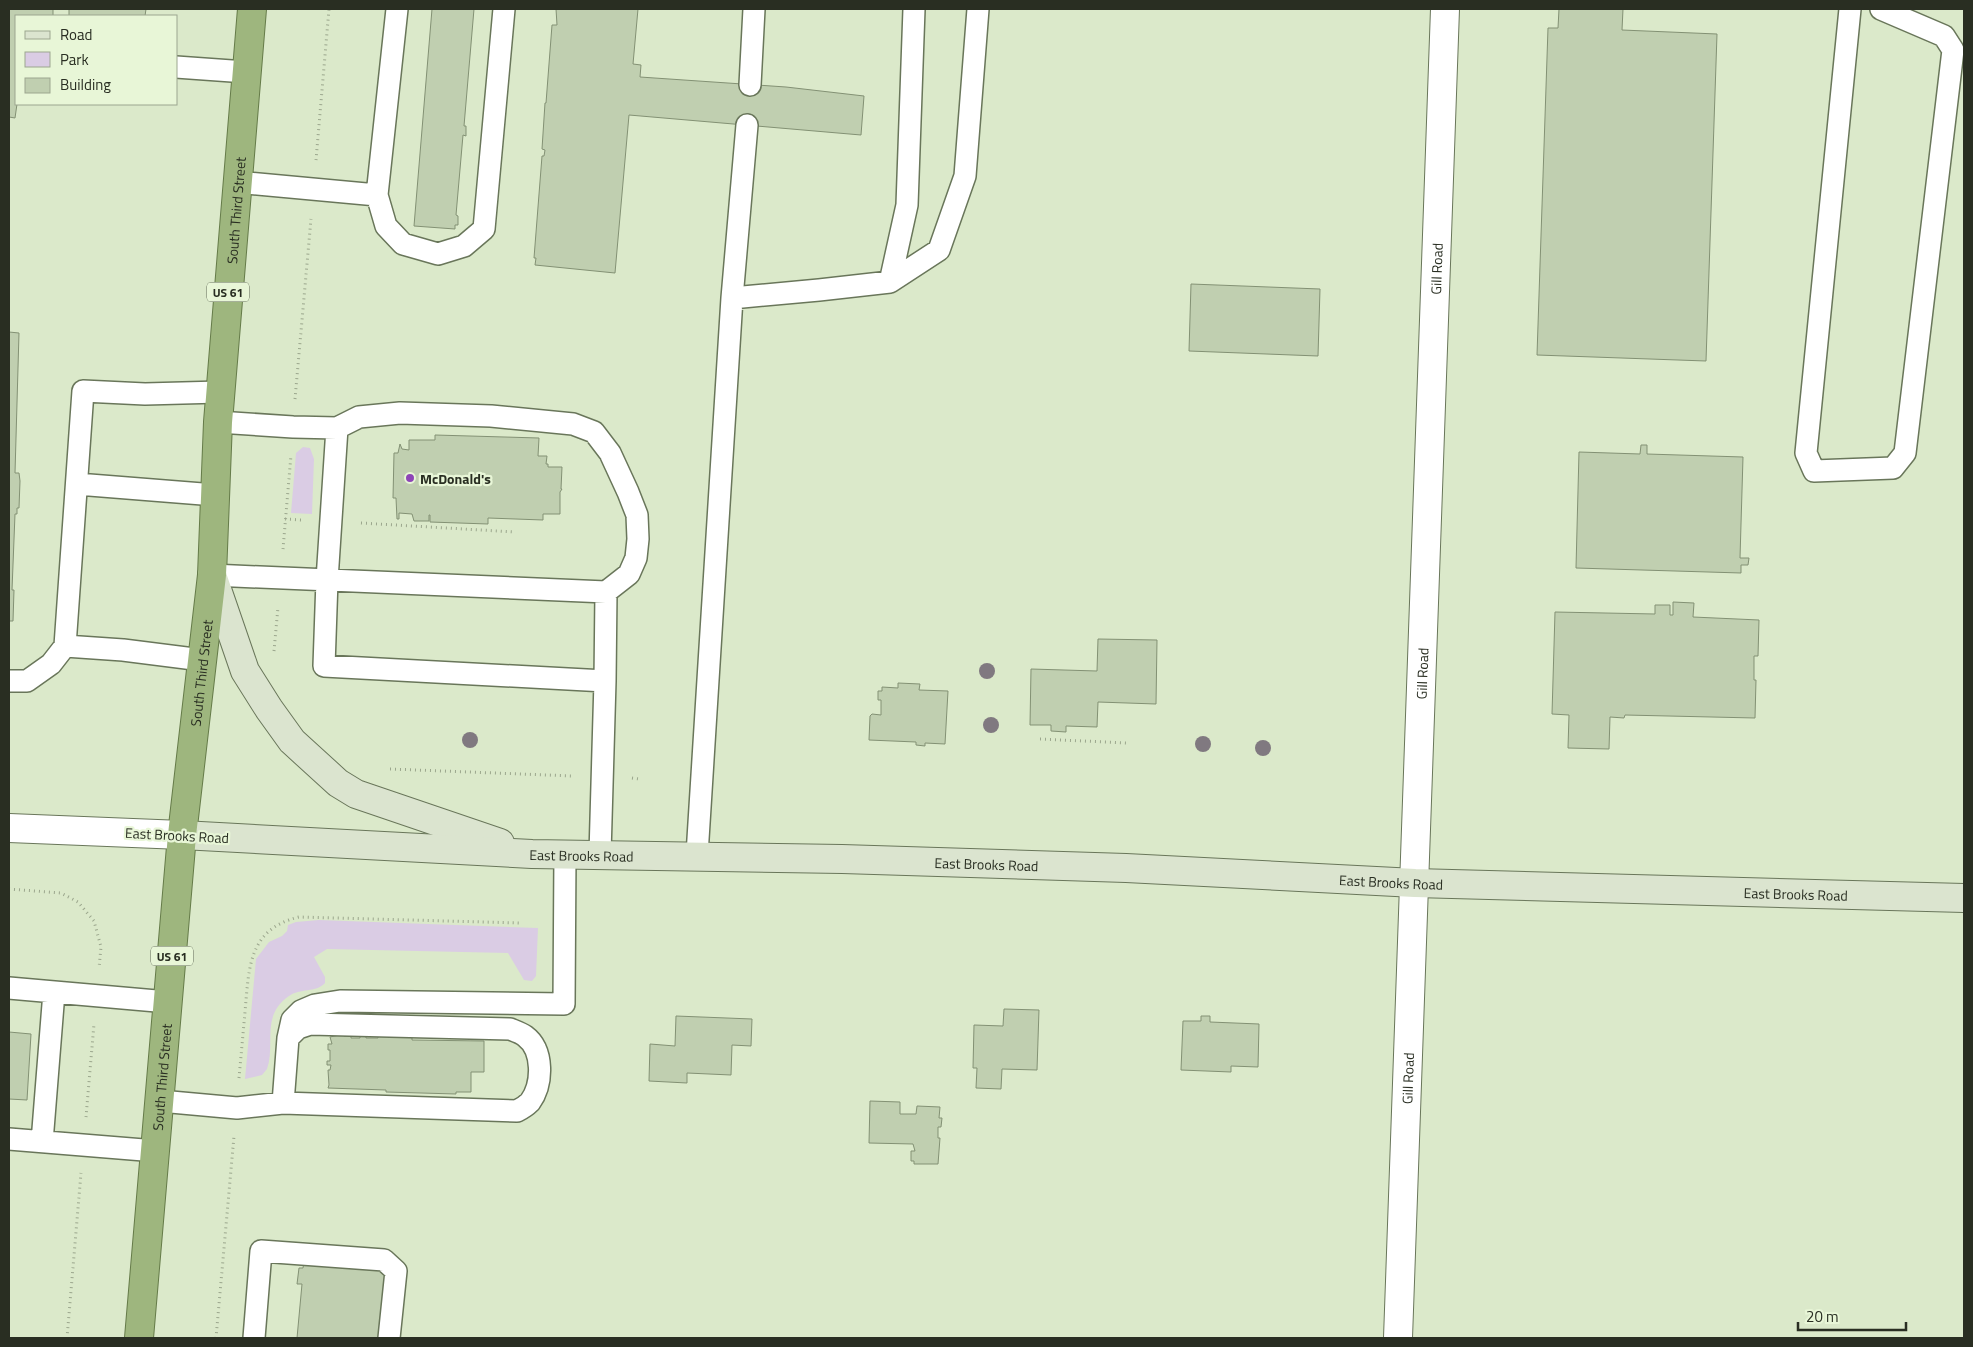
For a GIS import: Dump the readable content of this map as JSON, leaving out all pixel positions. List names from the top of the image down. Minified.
{"streets":{"highway":["South Third Street","US 61"],"main road":["East Brooks Road"],"street":["Gill Road"]},"crossings":[["South Third Street","East Brooks Road"],["Gill Road","East Brooks Road"]],"places":["McDonald's"],"legend":["Road","Park","Building"],"scale_bar":"20 m"}
